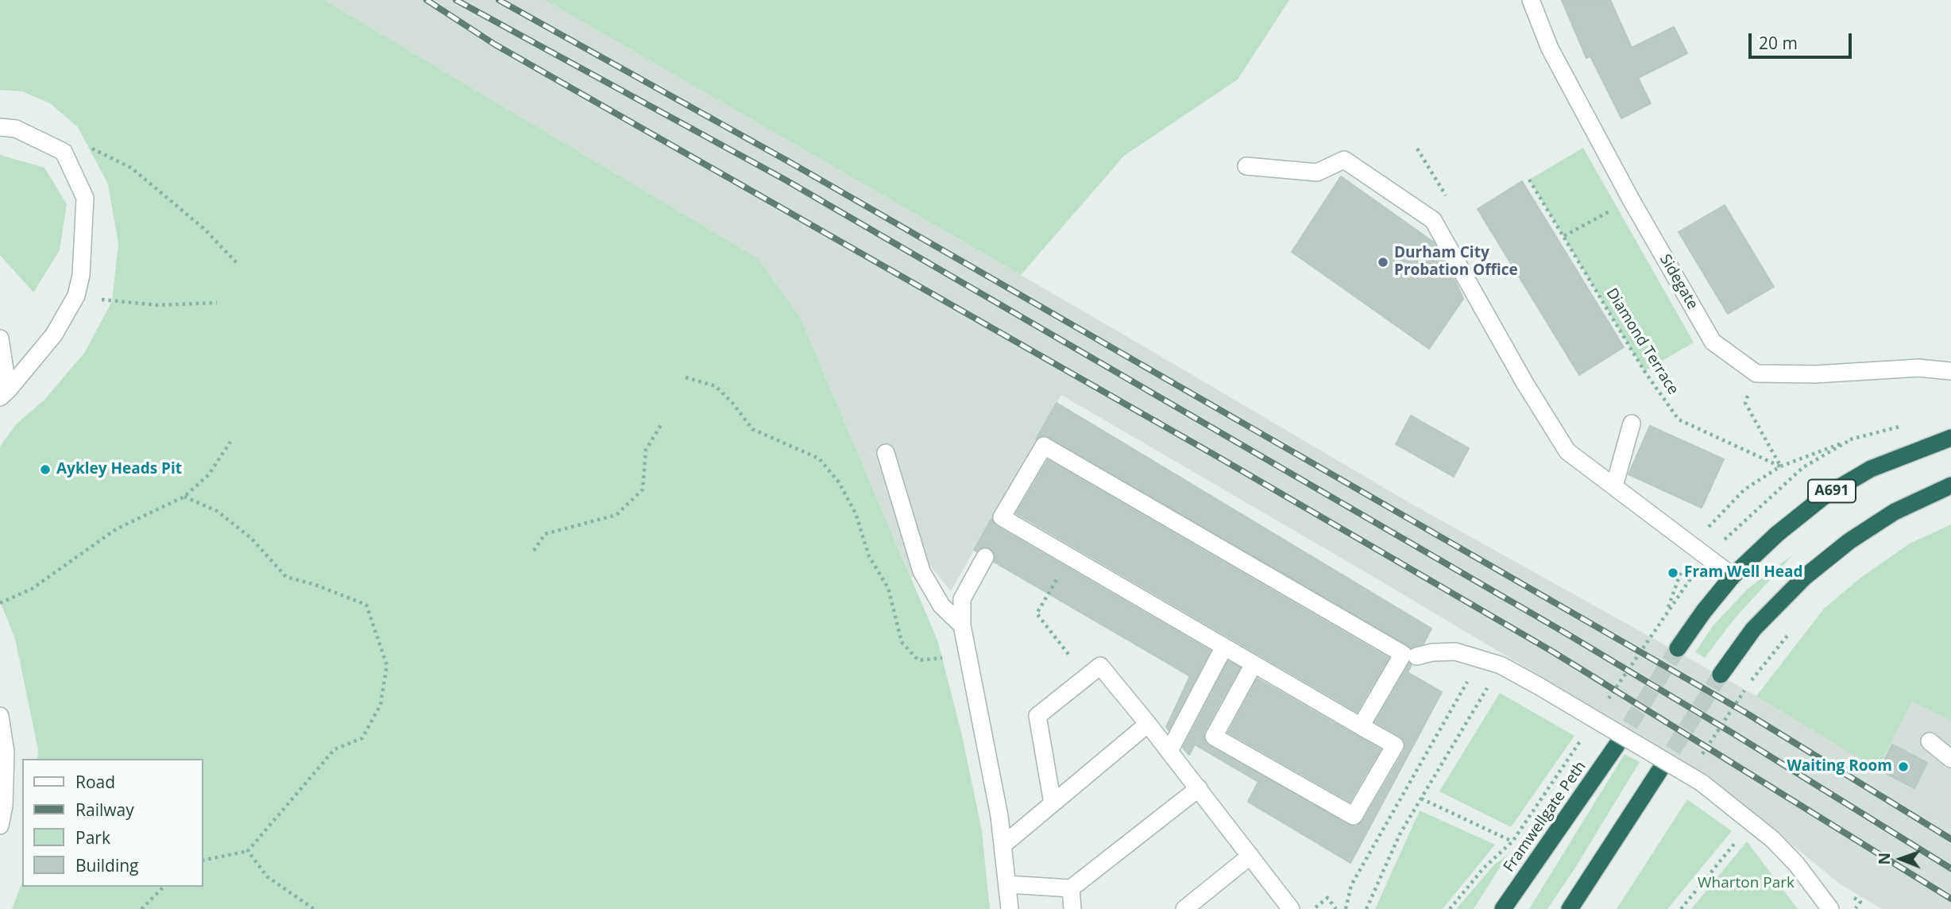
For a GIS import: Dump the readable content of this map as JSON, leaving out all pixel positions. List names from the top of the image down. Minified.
{"streets":{"highway":["A691","Framwellgate Peth"],"street":["Sidegate"],"path":["Diamond Terrace"]},"parks":["Wharton Park"],"places":["Durham City Probation Office","Aykley Heads Pit","Fram Well Head","Waiting Room"],"legend":["Road","Railway","Park","Building"],"scale_bar":"20 m","north":"left"}
